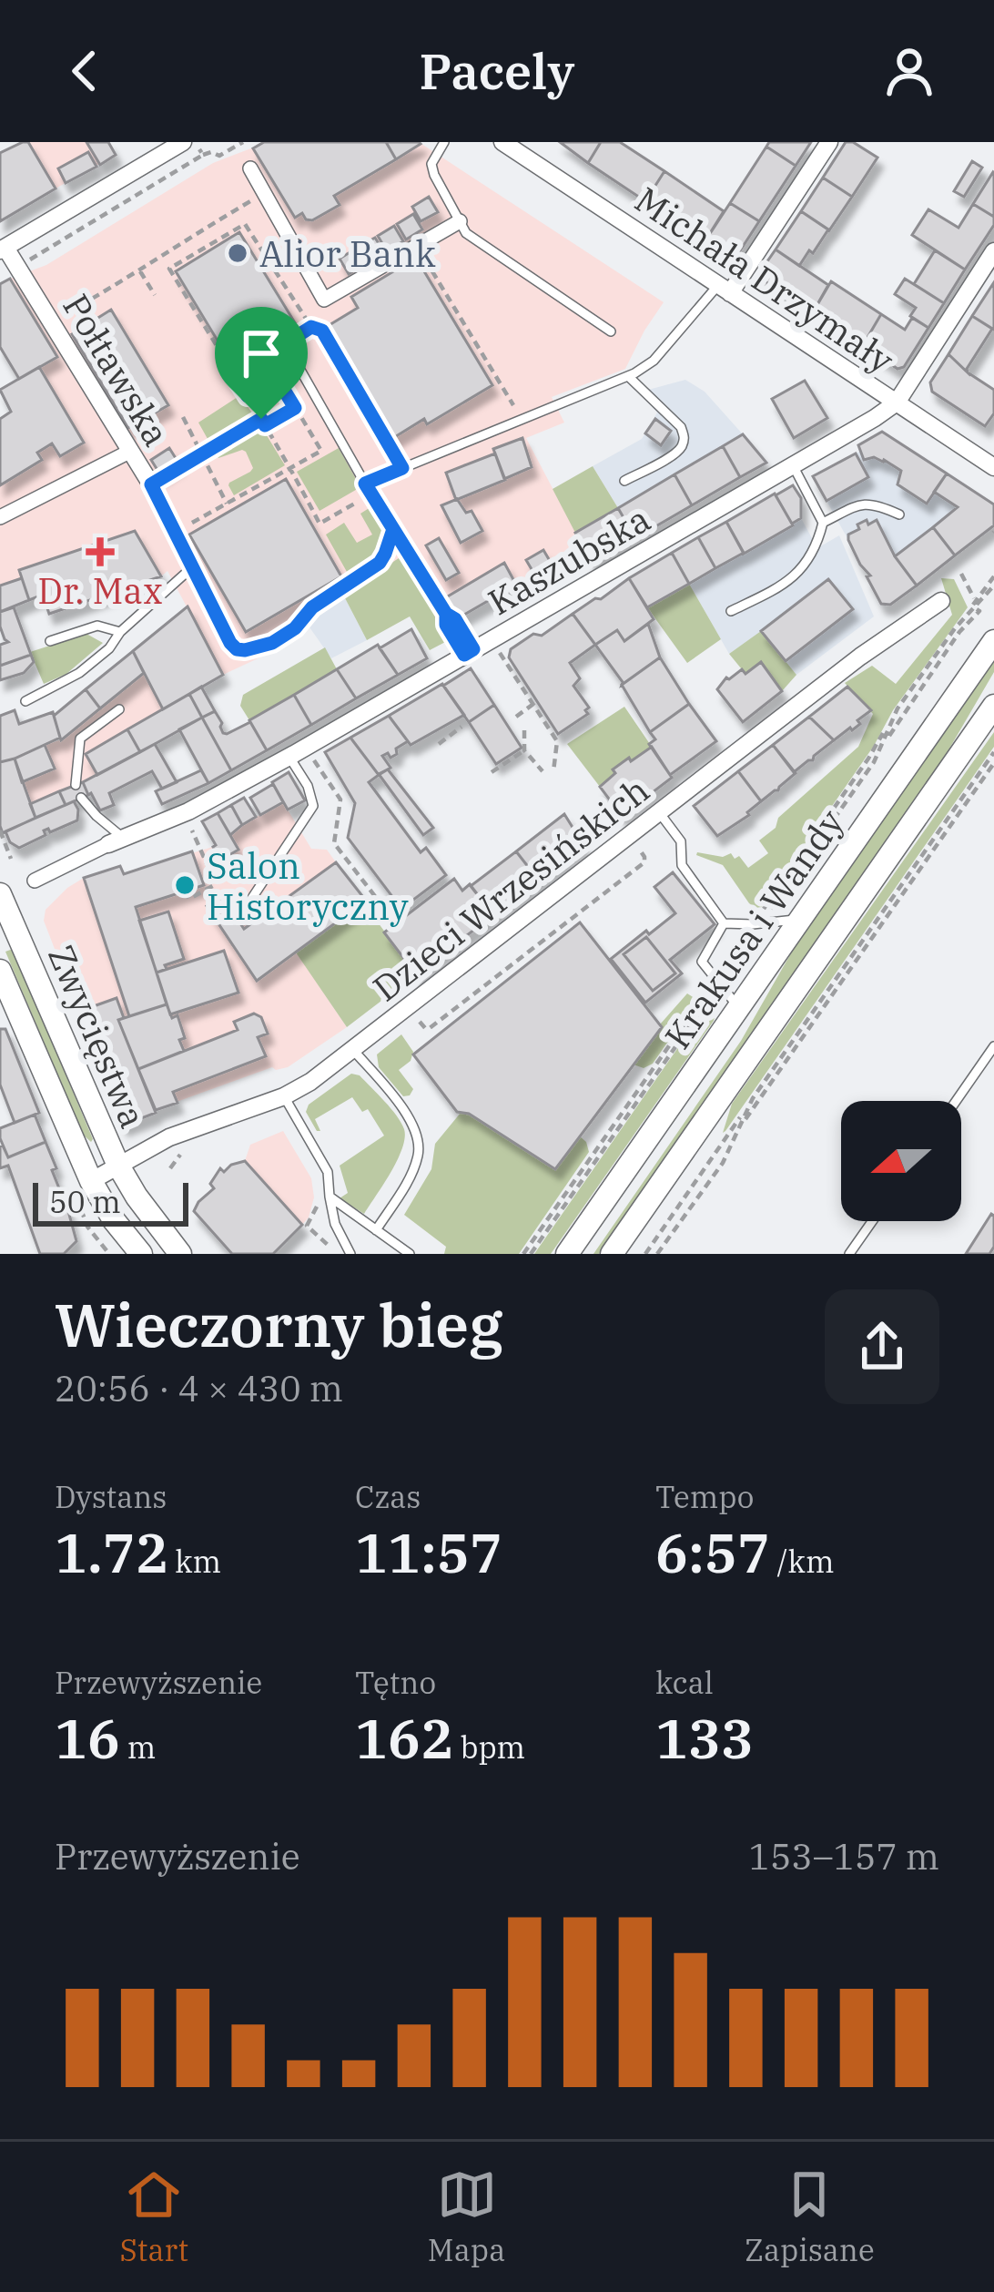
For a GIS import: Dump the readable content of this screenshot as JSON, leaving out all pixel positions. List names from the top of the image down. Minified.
{"streets":{"street":["Michała Drzymały","Połtawska","Kaszubska","Dzieci Wrzesińskich","Krakusa i Wandy","Zwycięstwa"]},"crossings":[["Michała Drzymały","Kaszubska"],["Dzieci Wrzesińskich","Zwycięstwa"]],"places":{"other":["Alior Bank","Salon Historyczny"],"health":["Dr. Max"]},"scale_bar":"50 m","north":"left","page":{"header":"Pacely","scale":"50 m","heading":["Wieczorny bieg","20:56 · 4 × 430 m"],"stats":[["Dystans","1.72 km"],["Czas","11:57"],["Tempo","6:57 /km"],["Przewyższenie","16 m"],["Tętno","162 bpm"],["kcal","133"]],"chart":["Przewyższenie","153–157 m"],"tabs":["Start","Mapa","Zapisane"]}}
